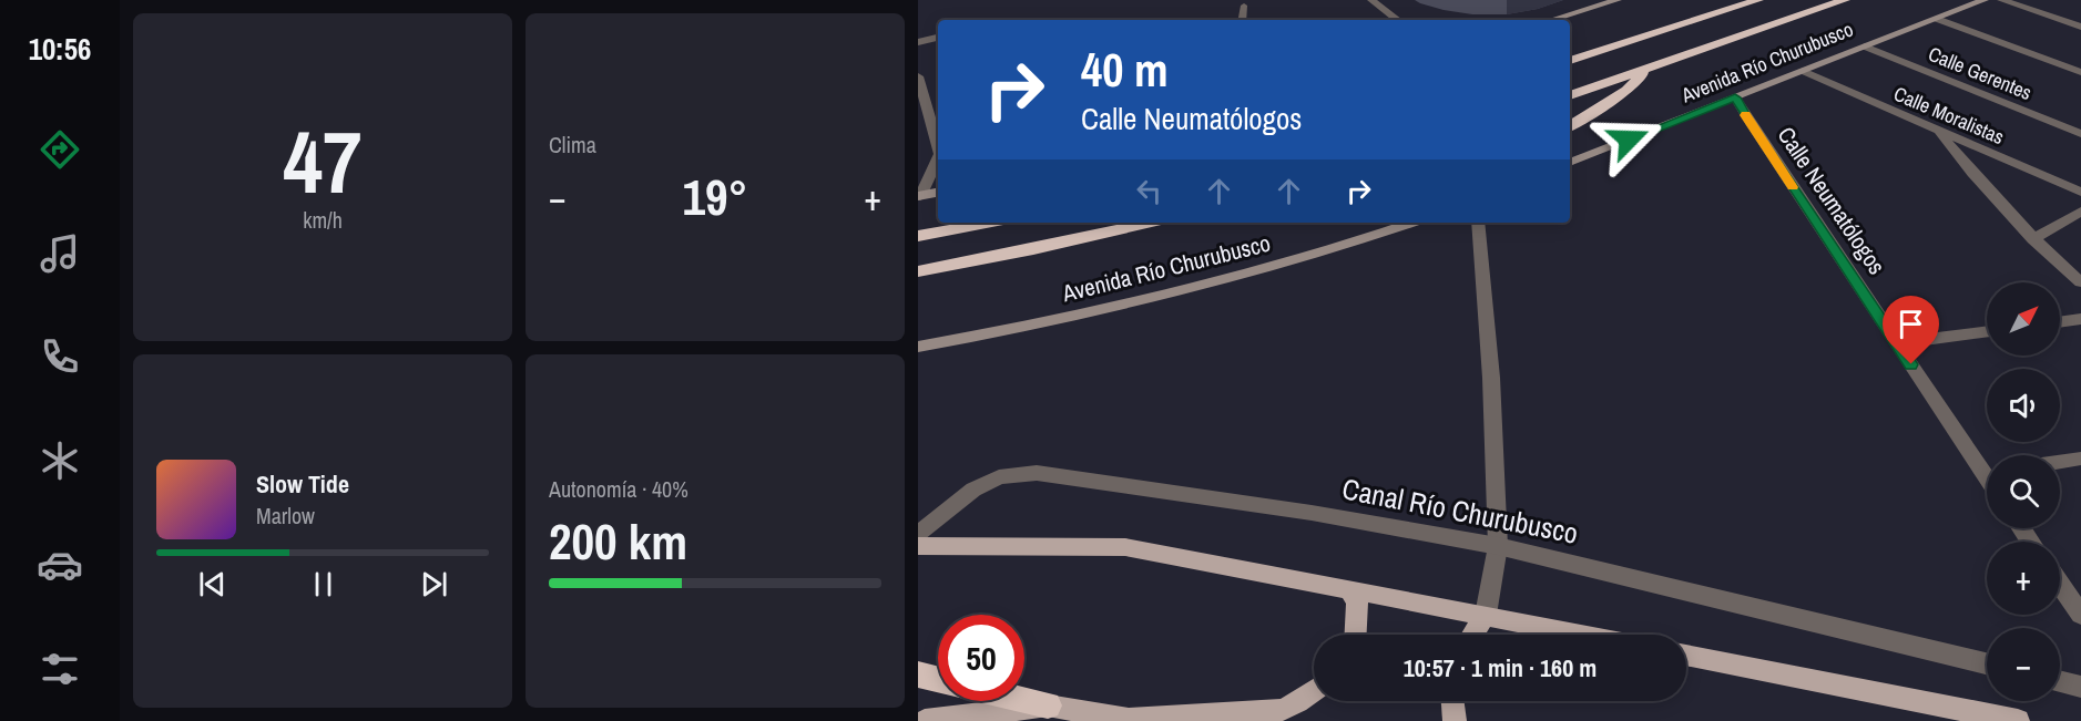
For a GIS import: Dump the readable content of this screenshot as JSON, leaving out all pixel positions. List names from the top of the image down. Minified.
{"streets":{"main road":["Avenida Río Churubusco"],"street":["Calle Gerentes","Calle Moralistas","Calle Neumatólogos","Canal Río Churubusco"]},"crossings":[["Avenida Río Churubusco","Calle Gerentes"],["Avenida Río Churubusco","Calle Moralistas"],["Avenida Río Churubusco","Calle Neumatólogos"]],"north":"top right","page":{"tabs":"10:56","tile":[["47","km/h"],"Clima",["Autonomía · 40%","200 km"]],"turn":["40 m","Calle Neumatólogos"],"heat":["−","19°","+"],"map_buttons":["+","−"],"song":["Slow Tide","Marlow"],"limit":"50","trip":"10:57 · 1 min · 160 m"}}
